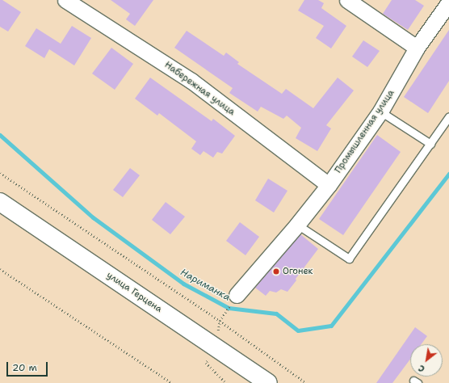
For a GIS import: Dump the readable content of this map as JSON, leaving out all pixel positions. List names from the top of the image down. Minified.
{"streets":{"main road":["улица Герцена"],"street":["Набережная улица","Промышленная улица"]},"crossings":[["Набережная улица","Промышленная улица"]],"water":["Нариманка"],"places":["Огонек"],"scale_bar":"20 m","north":"bottom left"}
